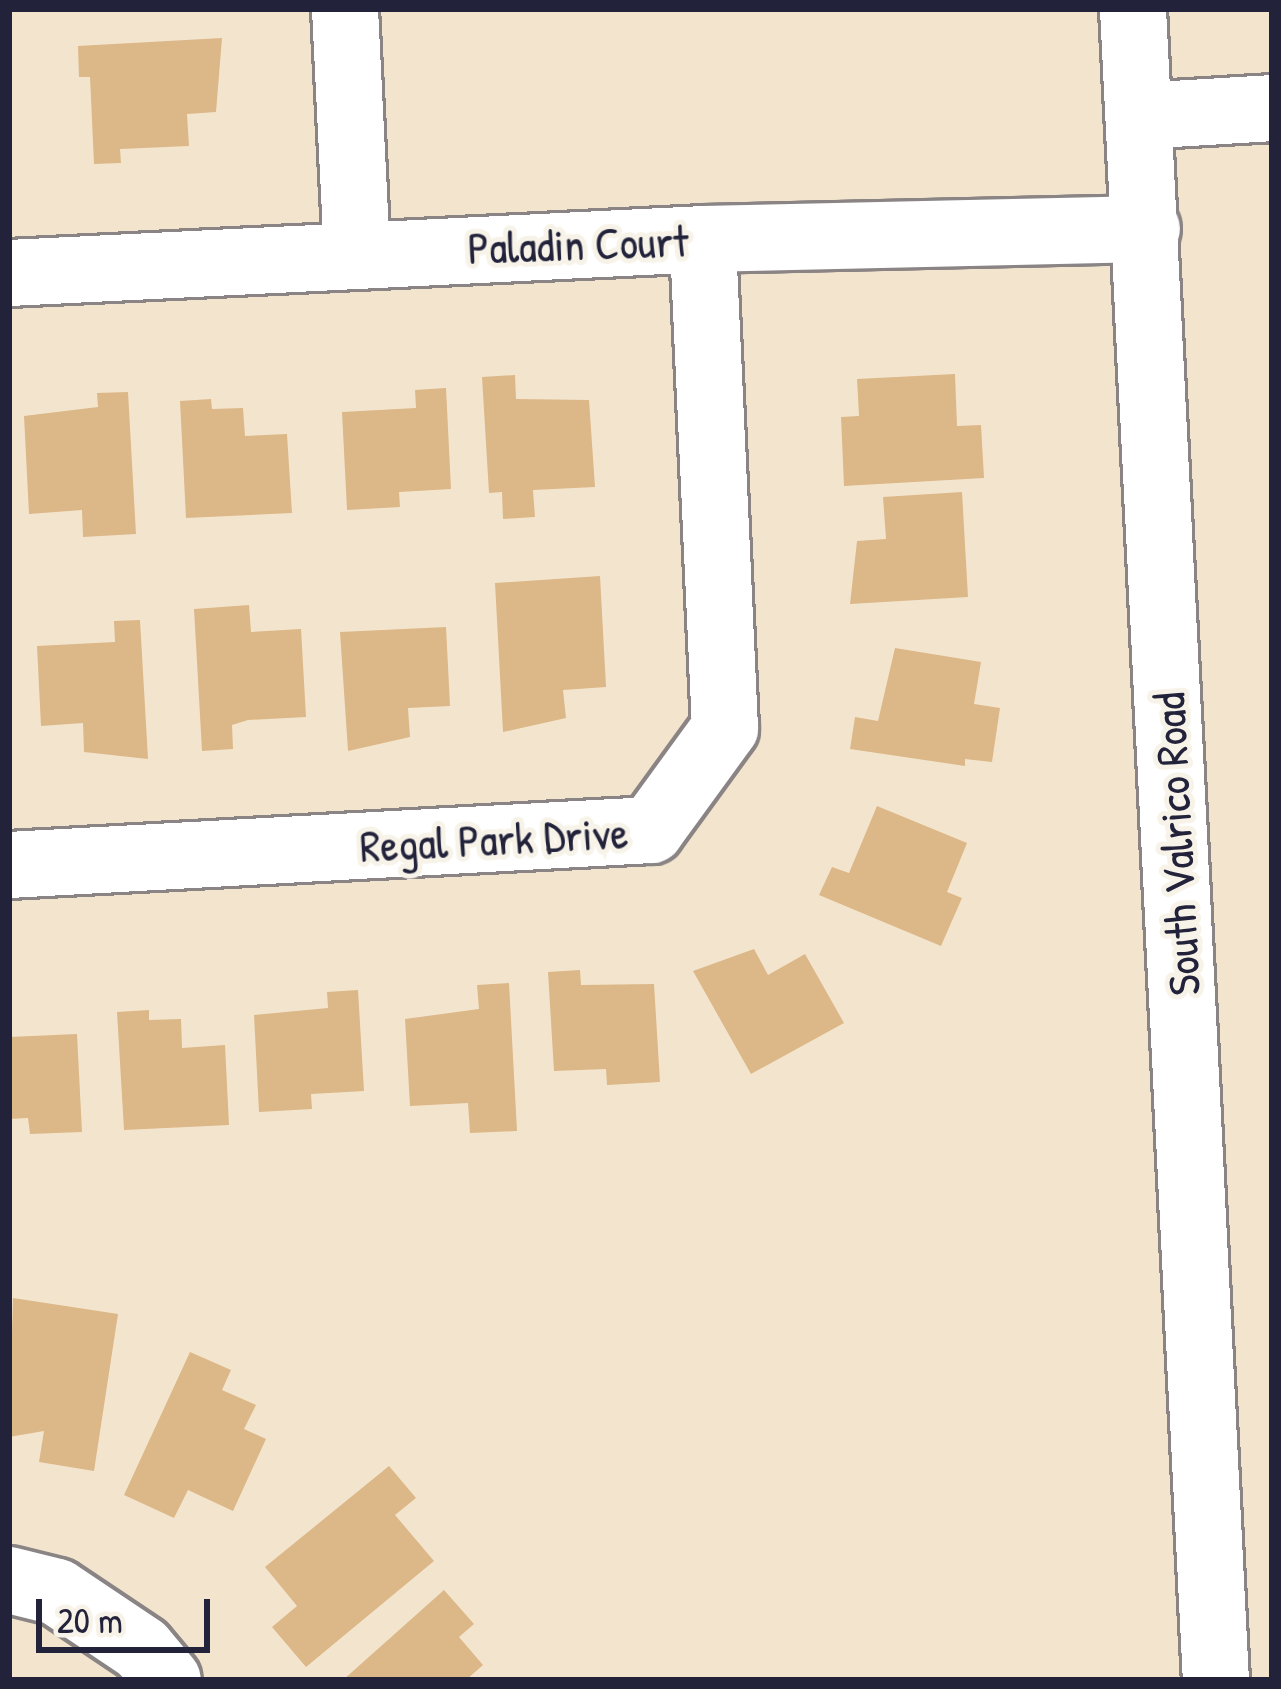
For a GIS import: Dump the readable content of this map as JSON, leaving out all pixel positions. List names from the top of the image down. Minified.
{"streets":{"street":["Paladin Court","Regal Park Drive","South Valrico Road"]},"crossings":[["Paladin Court","Regal Park Drive"],["Paladin Court","South Valrico Road"]],"scale_bar":"20 m"}
